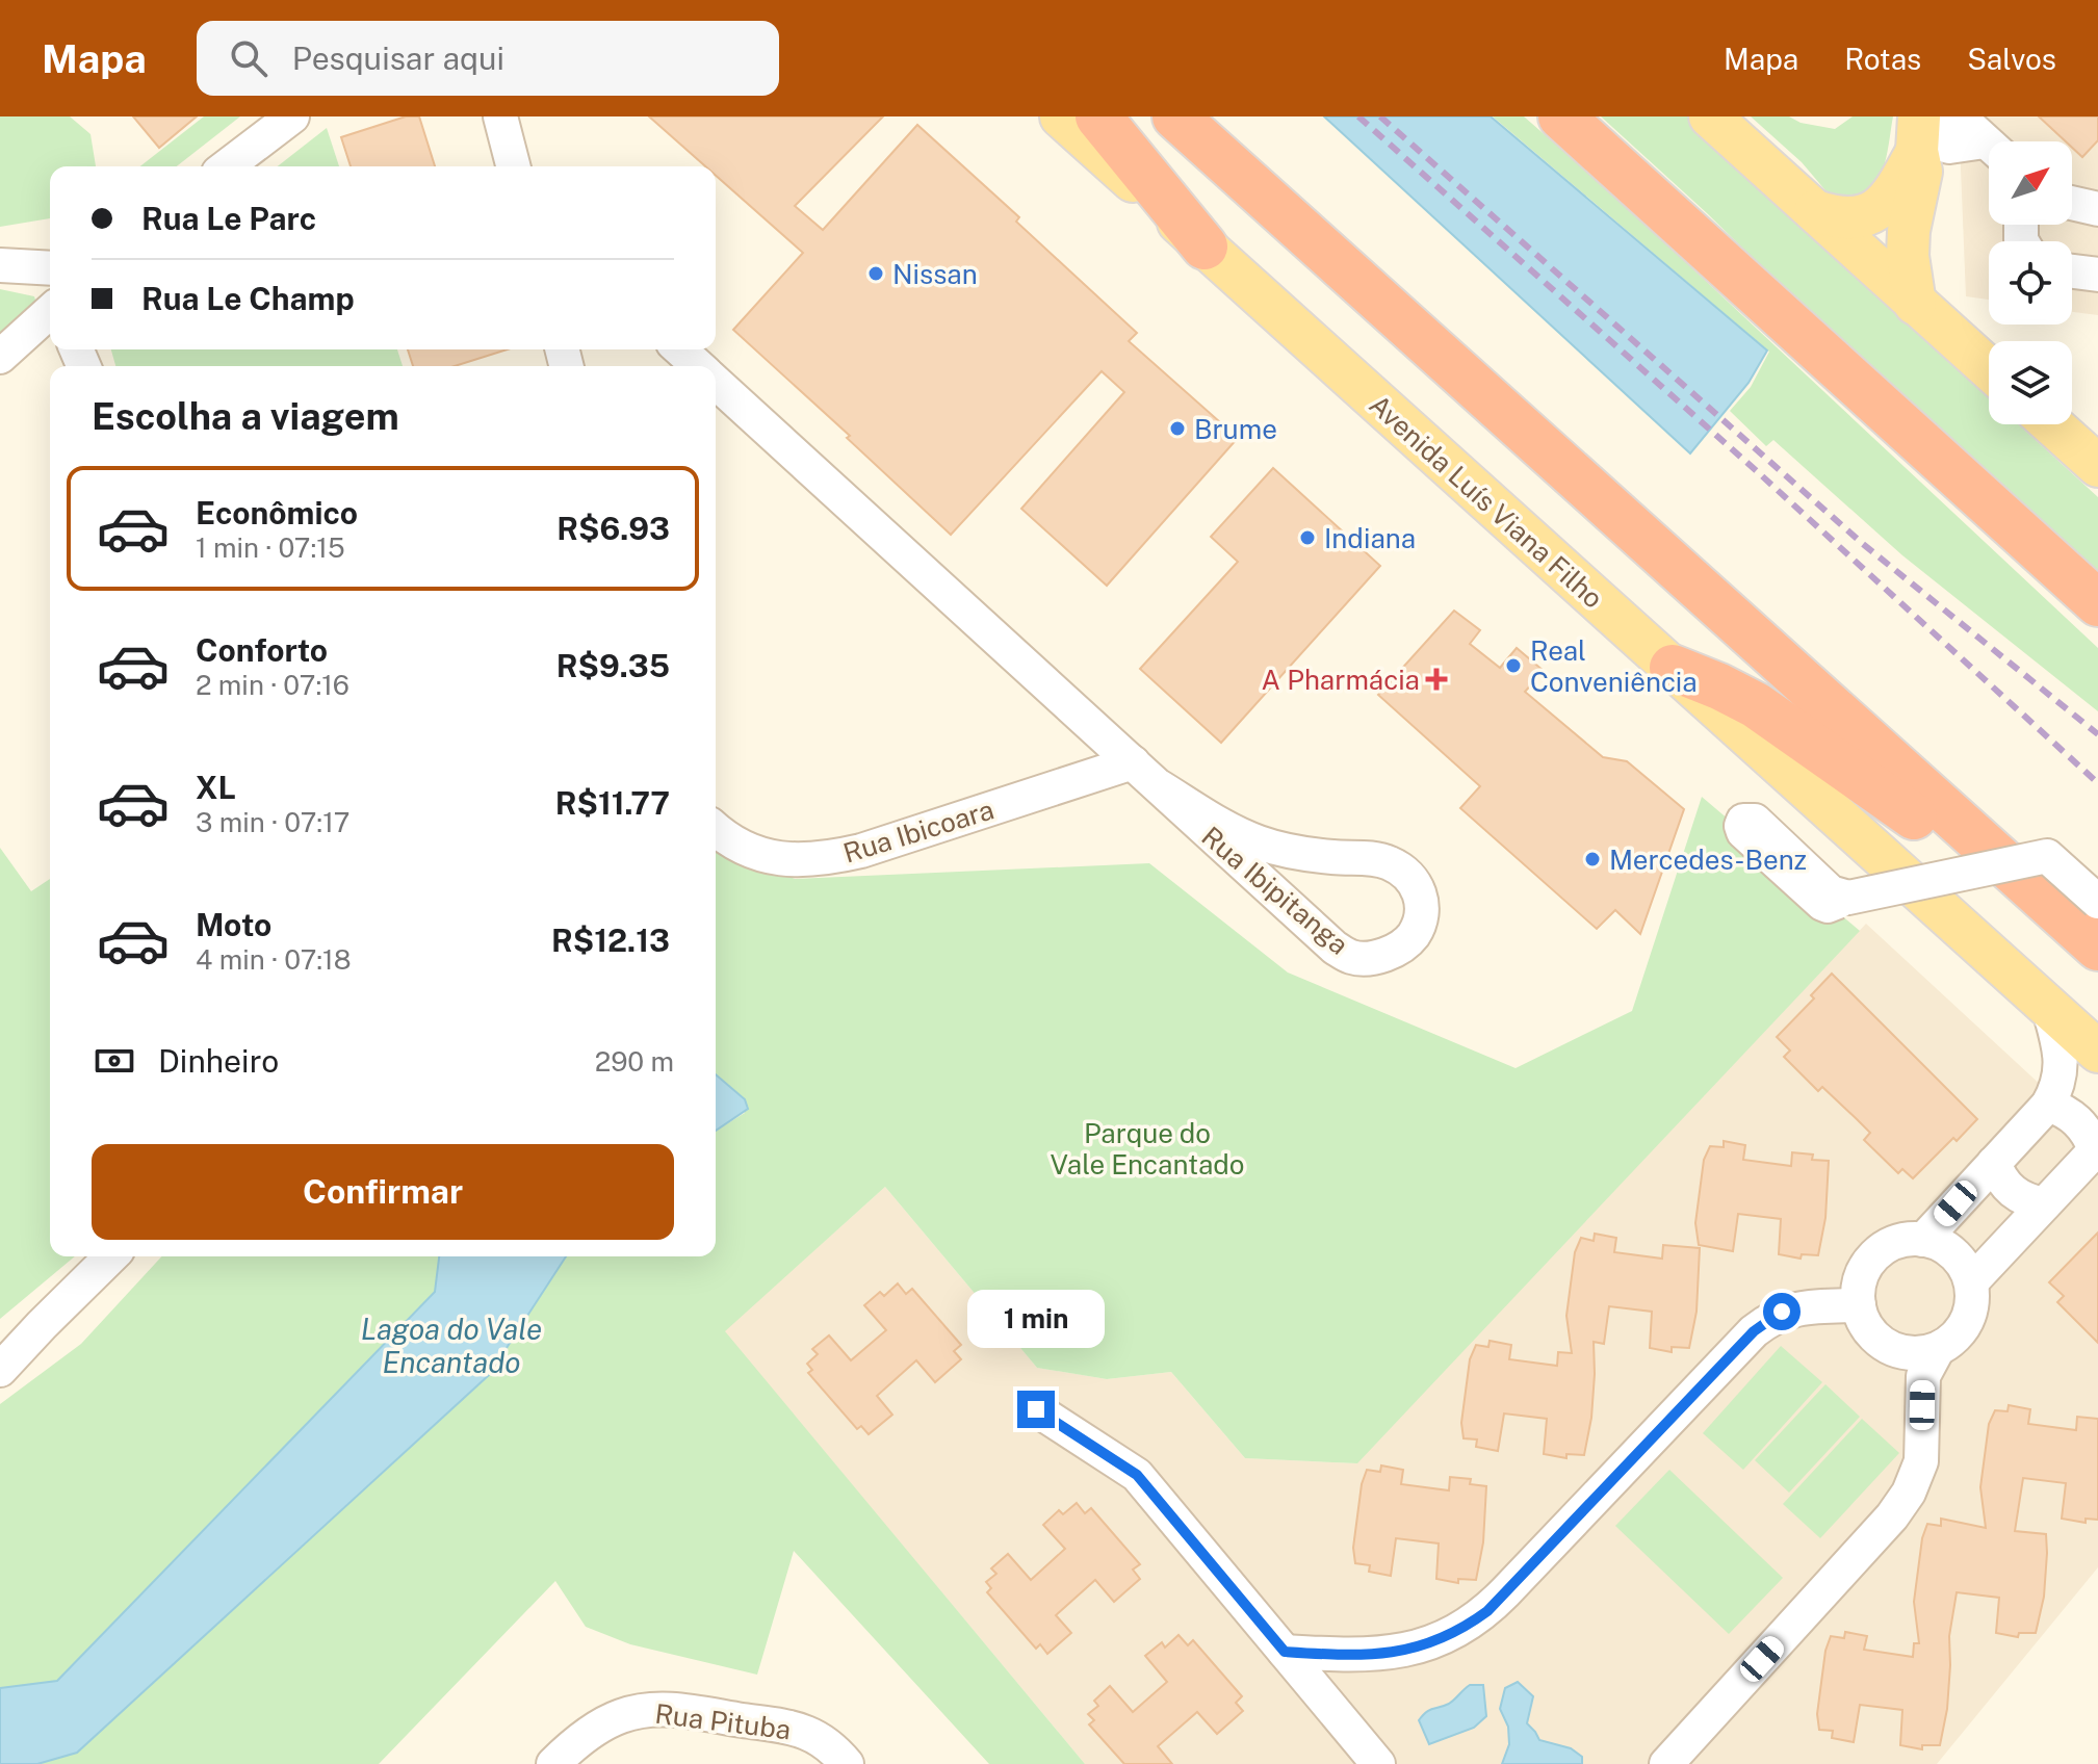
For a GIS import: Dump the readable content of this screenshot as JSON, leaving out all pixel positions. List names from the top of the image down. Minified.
{"streets":{"main road":["Avenida Luís Viana Filho"],"street":["Rua Ibicoara","Rua Ibipitanga","Rua Pituba"]},"crossings":[["Rua Ibicoara","Rua Ibipitanga"]],"water":["Lagoa do Vale Encantado"],"parks":["Parque do Vale Encantado"],"places":{"other":["Nissan","Brume","Indiana","Real Conveniência","Mercedes-Benz"],"health":["A Pharmácia"]},"north":"top right","page":{"header":"Mapa","search":"Pesquisar aqui","nav":["Mapa","Rotas","Salvos"],"banner":["Rua Le Parc","Rua Le Champ"],"heading":"Escolha a viagem","list":[{"name":"Econômico","note":"1 min · 07:15","value":"R$6.93"},{"name":"Conforto","note":"2 min · 07:16","value":"R$9.35"},{"name":"XL","note":"3 min · 07:17","value":"R$11.77"},{"name":"Moto","note":"4 min · 07:18","value":"R$12.13"}],"pay":["Dinheiro","290 m"],"buttons":"Confirmar","bubble":"1 min"}}
